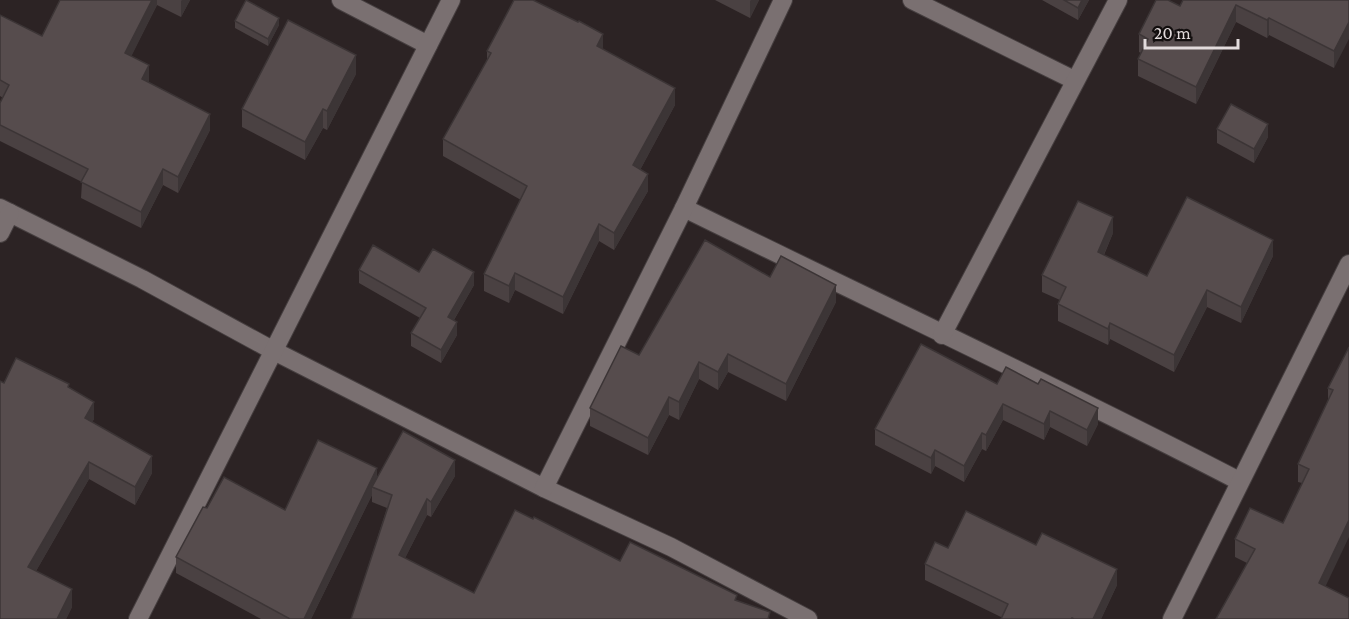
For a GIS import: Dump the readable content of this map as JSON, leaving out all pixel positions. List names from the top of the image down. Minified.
{"scale_bar":"20 m"}
